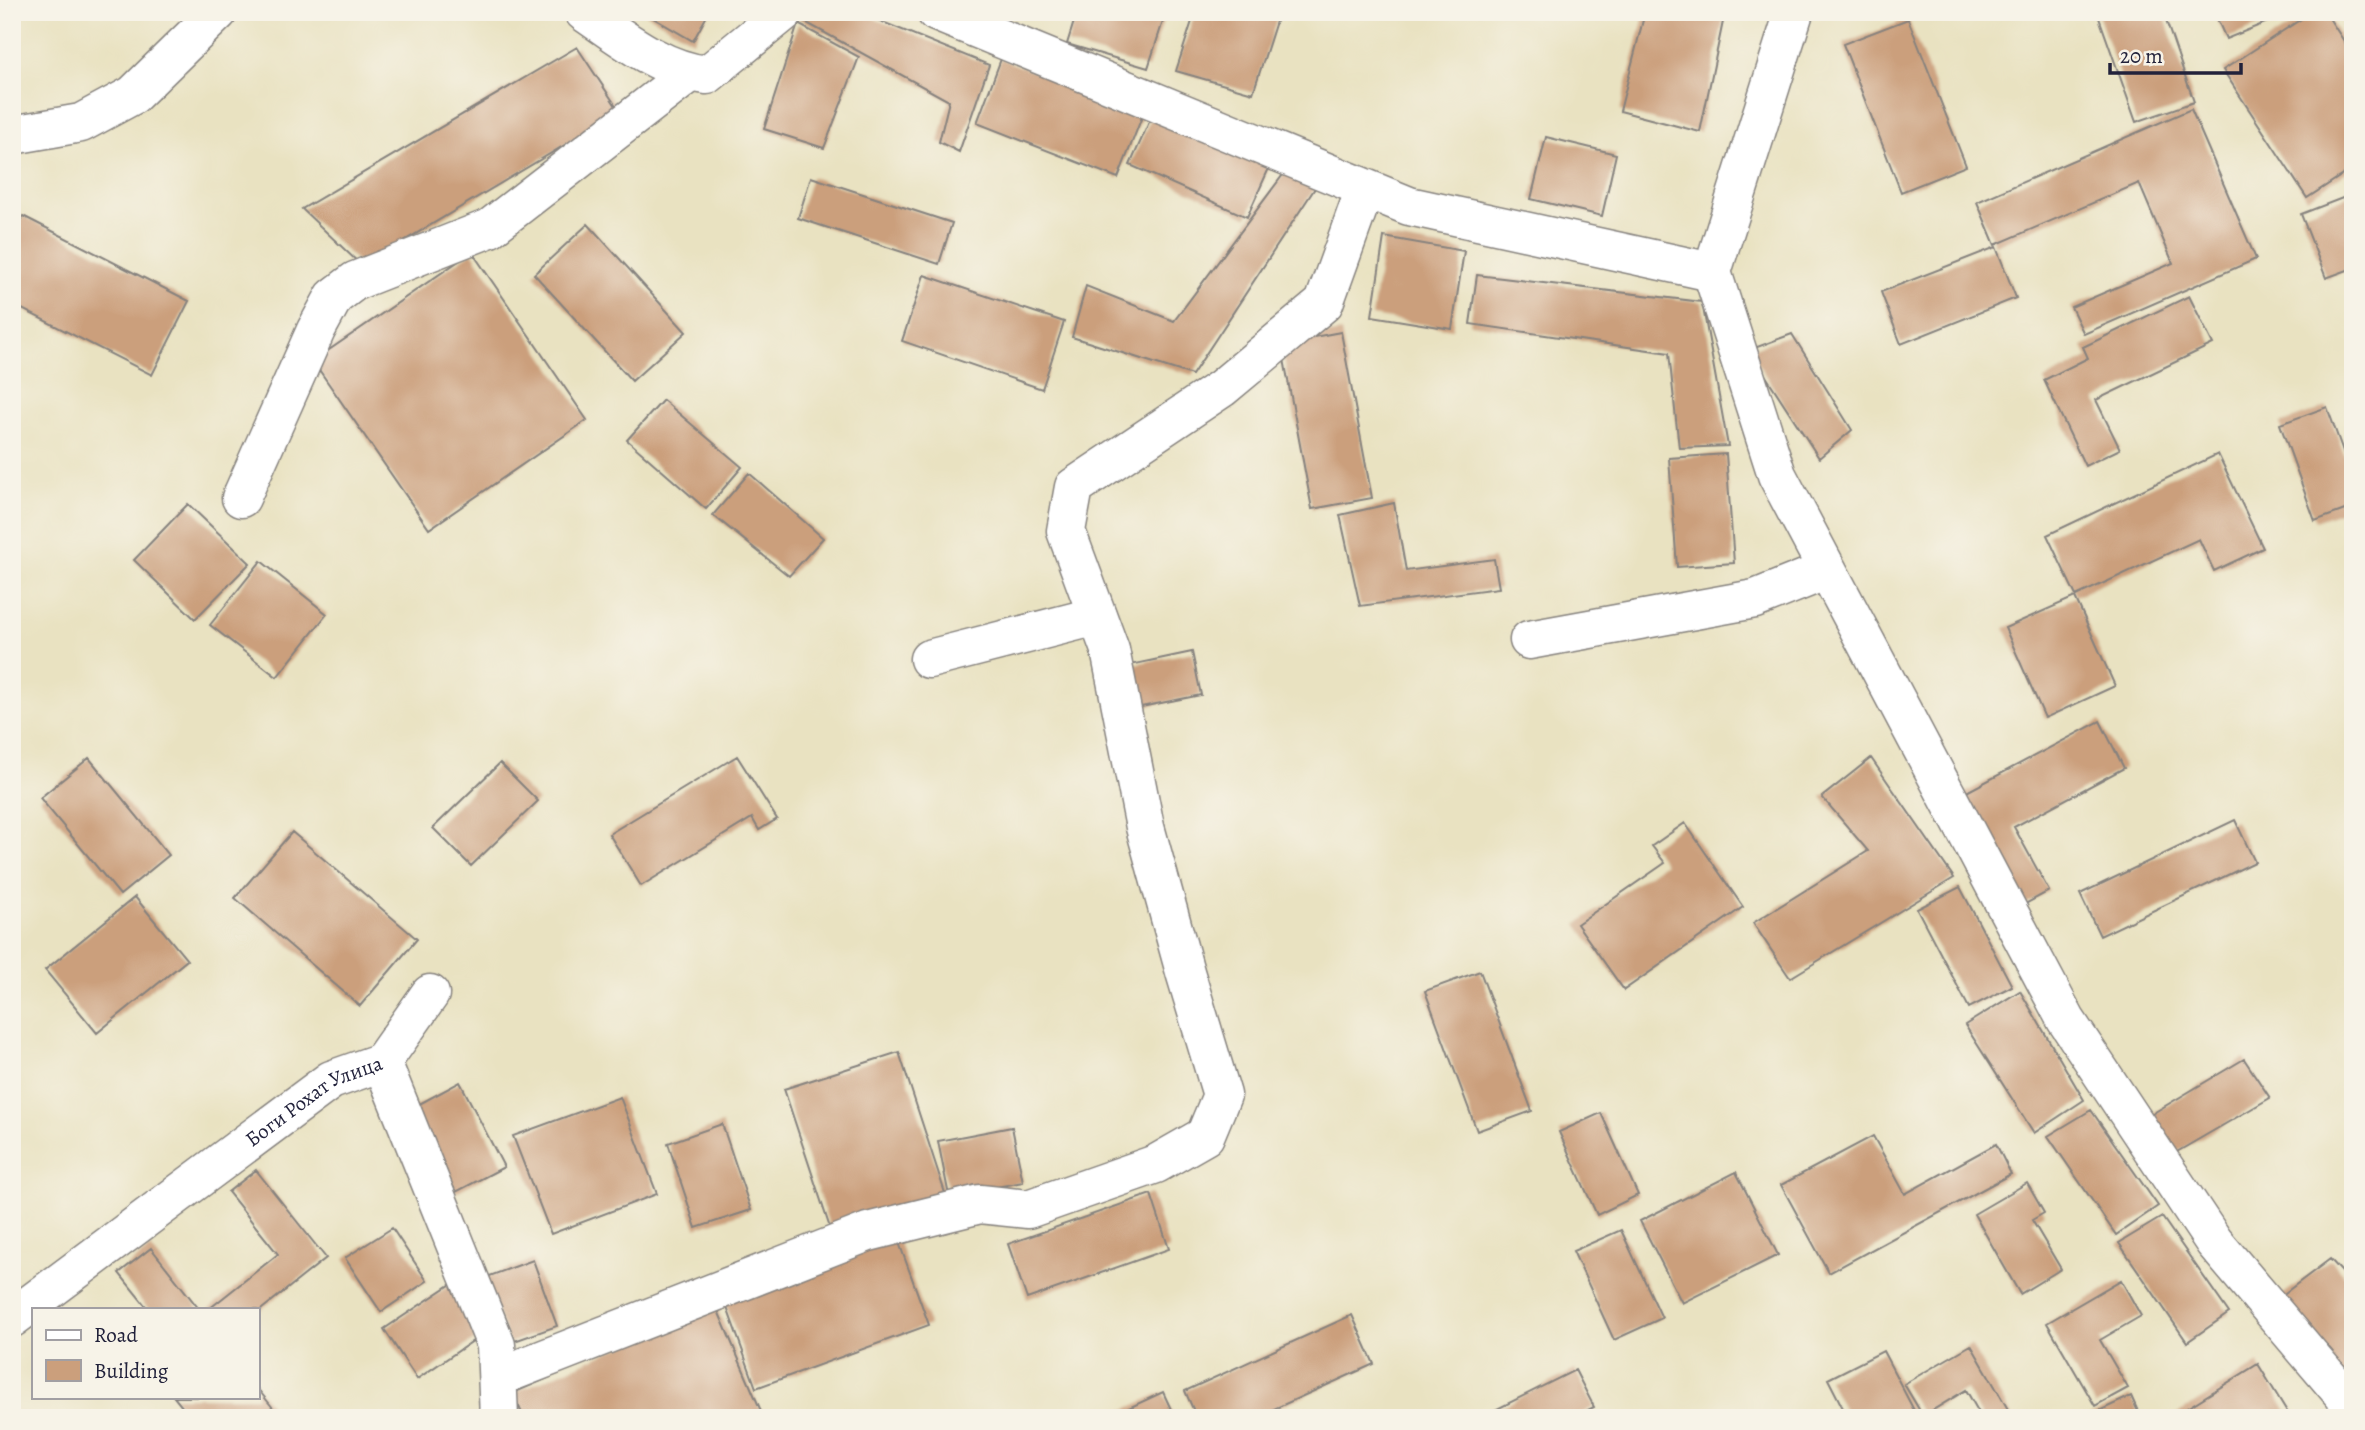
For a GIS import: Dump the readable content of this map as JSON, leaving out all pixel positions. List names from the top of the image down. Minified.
{"streets":{"street":["Боги Рохат Улица"]},"legend":["Road","Building"],"scale_bar":"20 m"}
